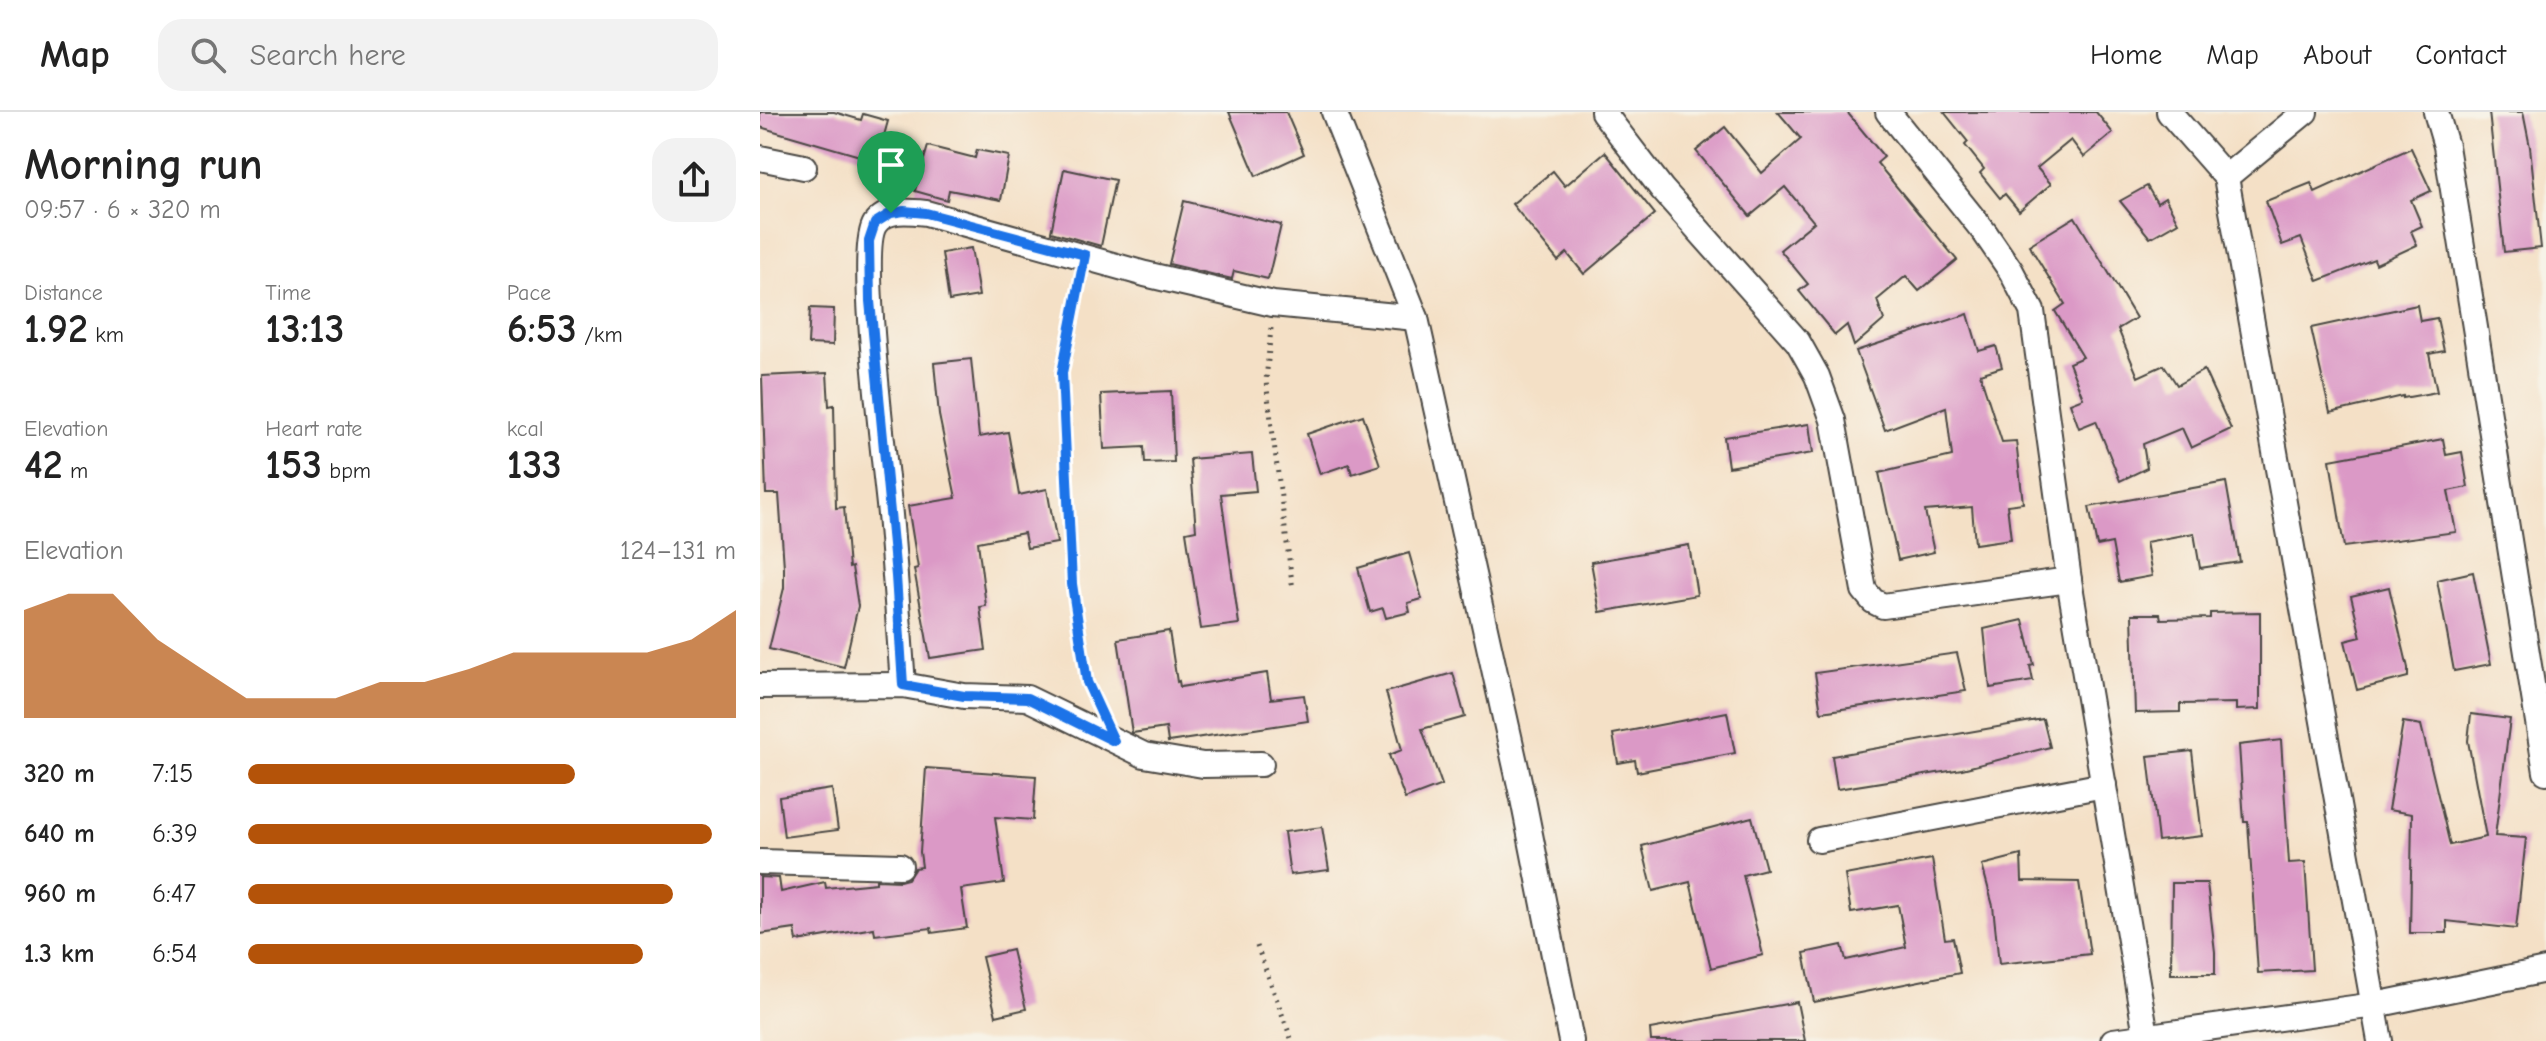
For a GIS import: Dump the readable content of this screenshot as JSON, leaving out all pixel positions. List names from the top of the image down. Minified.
{"page":{"header":"Map","search":"Search here","nav":["Home","Map","About","Contact"],"heading":["Morning run","09:57 · 6 × 320 m"],"stats":[["Distance","1.92 km"],["Time","13:13"],["Pace","6:53 /km"],["Elevation","42 m"],["Heart rate","153 bpm"],["kcal","133"]],"chart":["Elevation","124–131 m"],"list":[{"name":"320 m","note":"7:15"},{"name":"640 m","note":"6:39"},{"name":"960 m","note":"6:47"},{"name":"1.3 km","note":"6:54"}]}}
